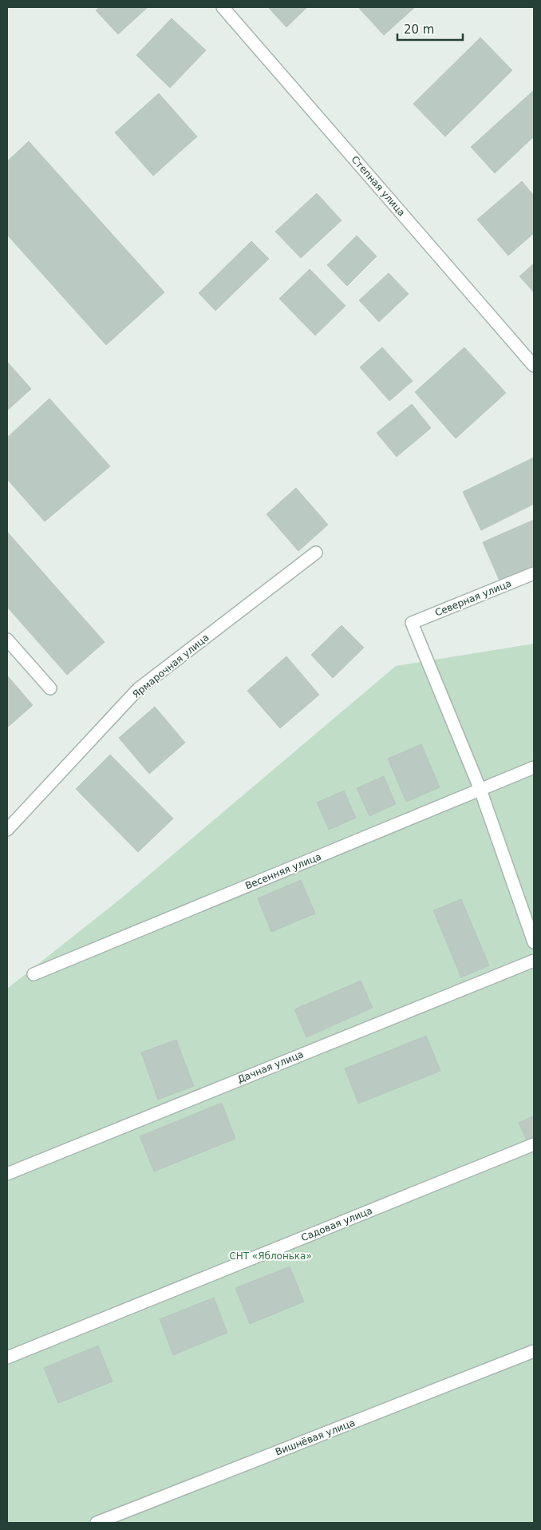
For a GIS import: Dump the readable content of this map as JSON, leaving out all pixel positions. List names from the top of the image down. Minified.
{"streets":{"street":["Степная улица","Северная улица","Ярмарочная улица","Весенняя улица","Дачная улица","Садовая улица","Вишнёвая улица"]},"crossings":[["Северная улица","Весенняя улица"]],"parks":["СНТ «Яблонька»"],"scale_bar":"20 m"}
